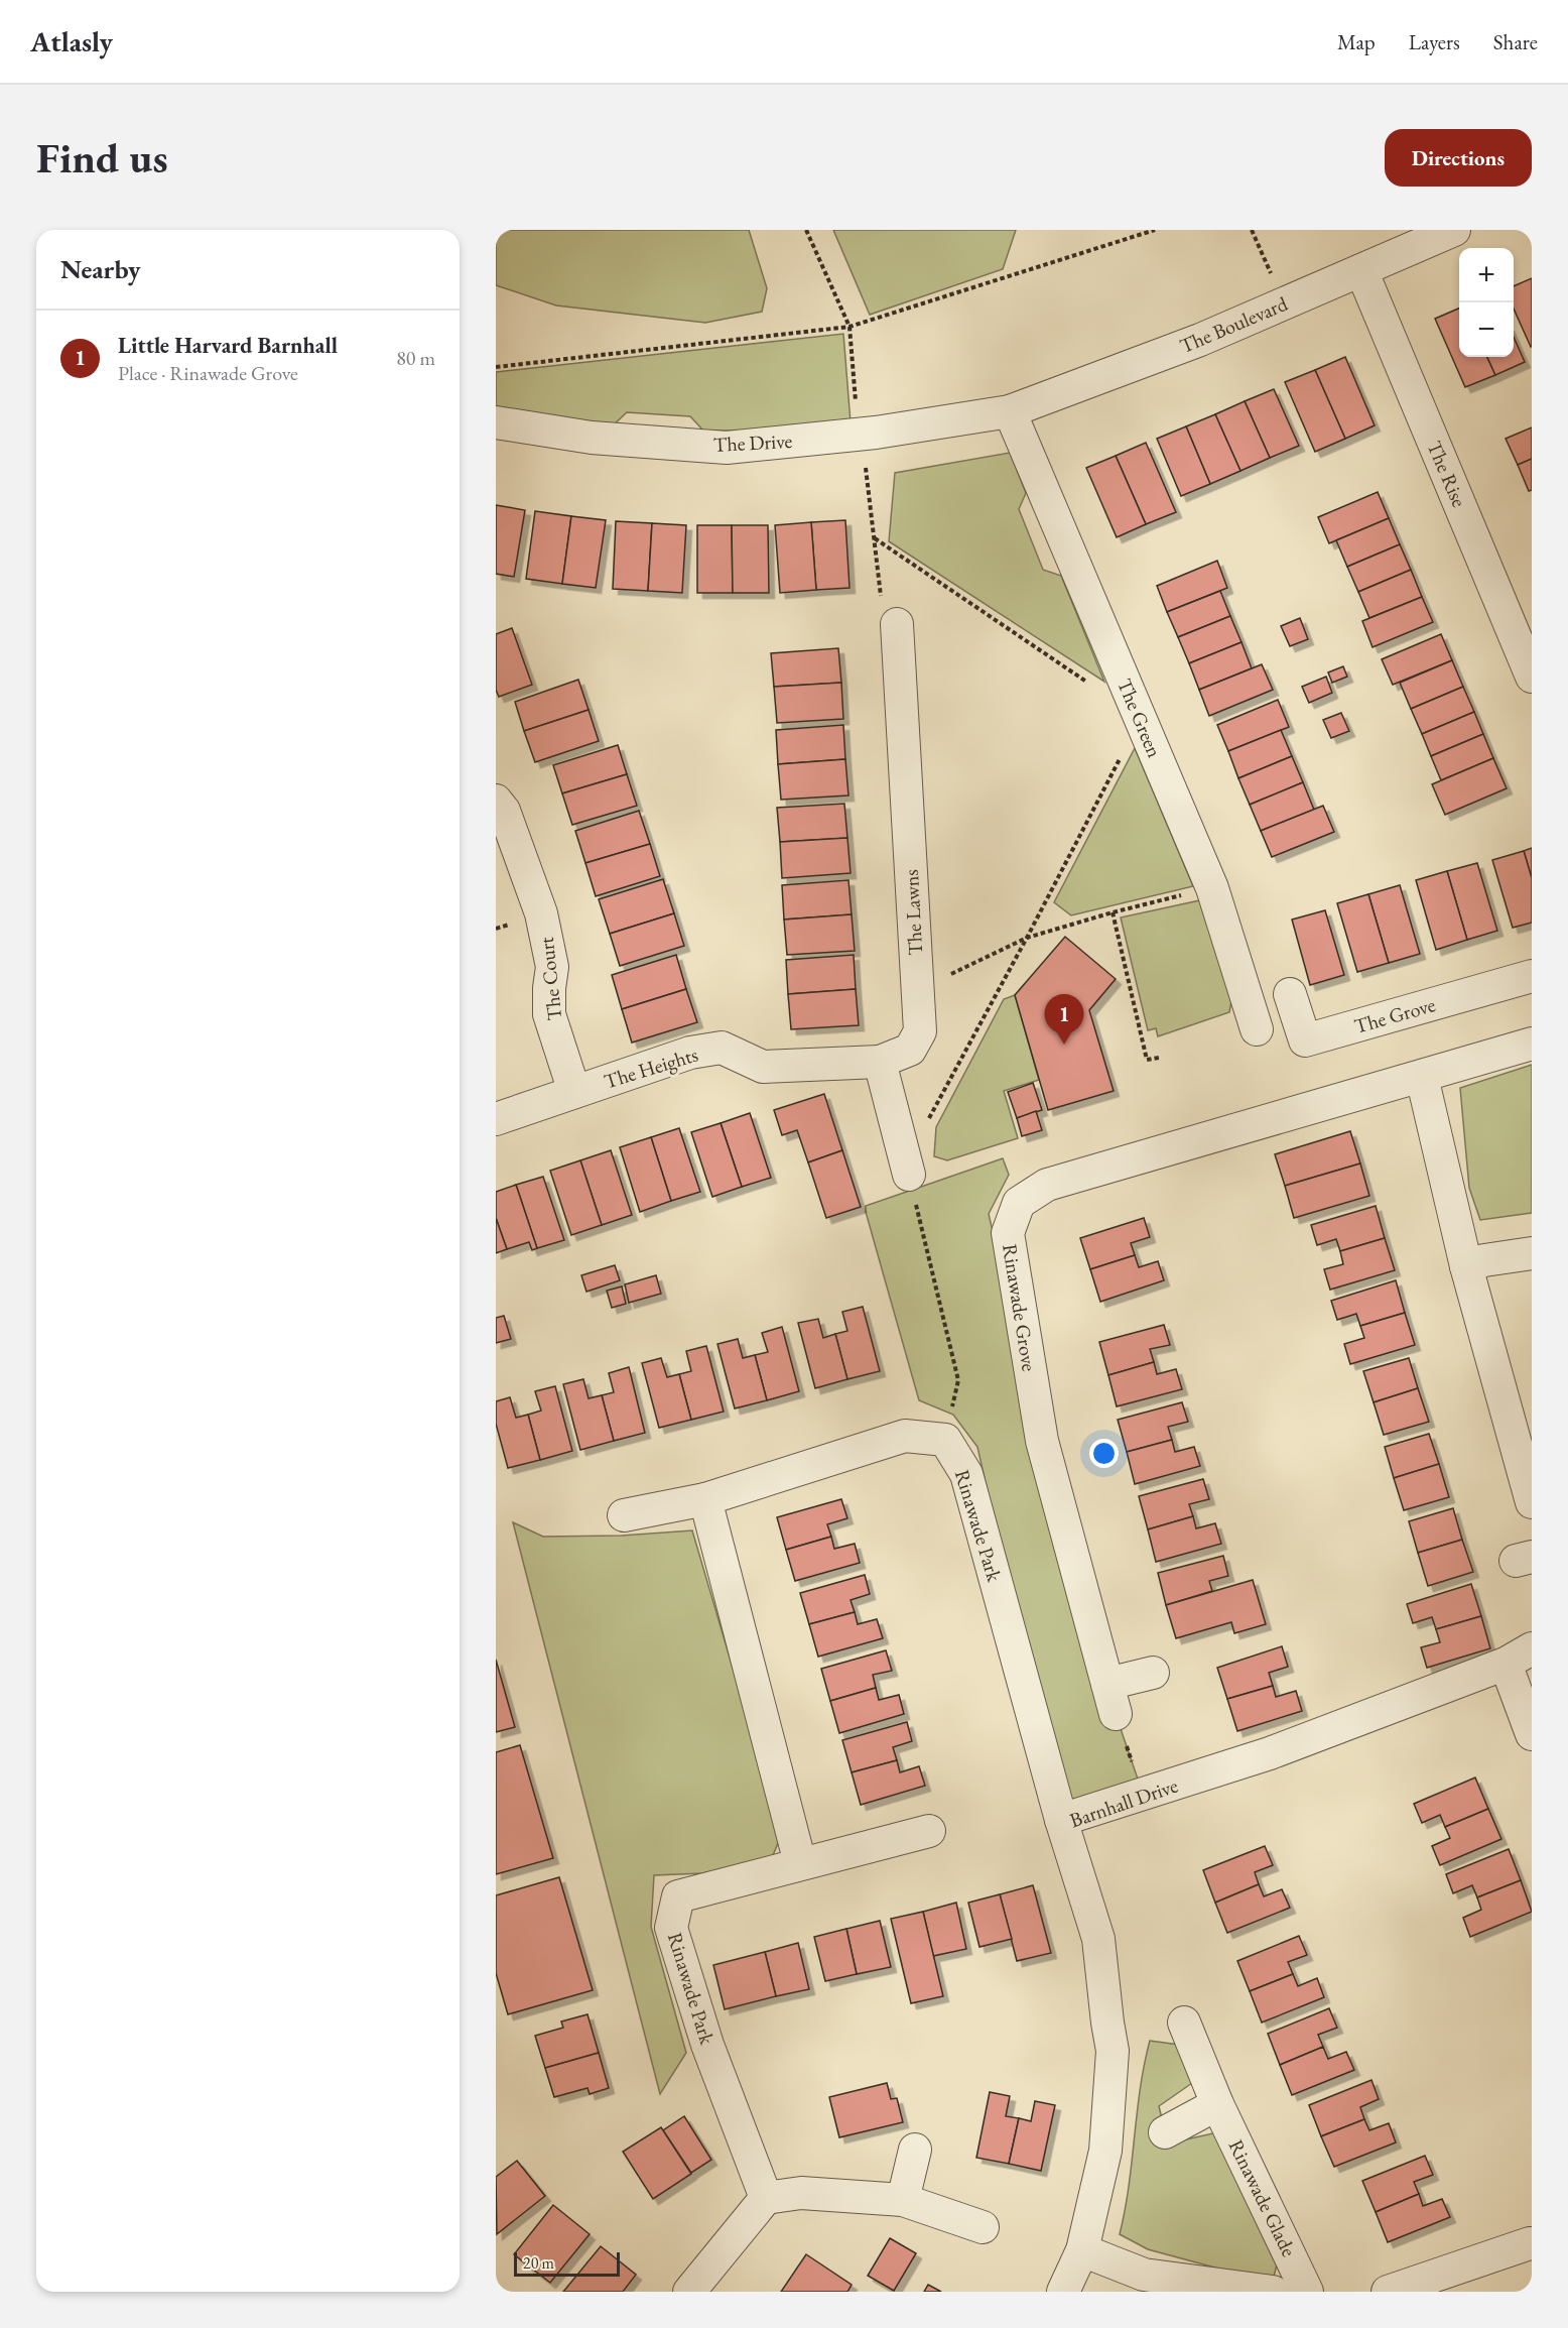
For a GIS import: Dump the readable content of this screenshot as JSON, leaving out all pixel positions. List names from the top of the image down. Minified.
{"streets":{"street":["The Boulevard","The Drive","The Rise","The Green","The Lawns","The Court","The Grove","The Heights","Rinawade Grove","Rinawade Park","Barnhall Drive","Rinawade Glade"]},"crossings":[["The Boulevard","The Drive"],["The Boulevard","The Rise"],["The Boulevard","The Green"],["The Drive","The Green"],["The Lawns","The Heights"],["The Court","The Heights"],["Rinawade Park","Barnhall Drive"]],"scale_bar":"20 m","page":{"header":"Atlasly","nav":["Map","Layers","Share"],"buttons":"Directions","title":"Find us","heading":"Nearby","map_buttons":["+","−"],"list":[{"mark":"1","name":"Little Harvard Barnhall","note":"Place · Rinawade Grove","value":"80 m"}],"pins":"1","scale":"20 m"}}
